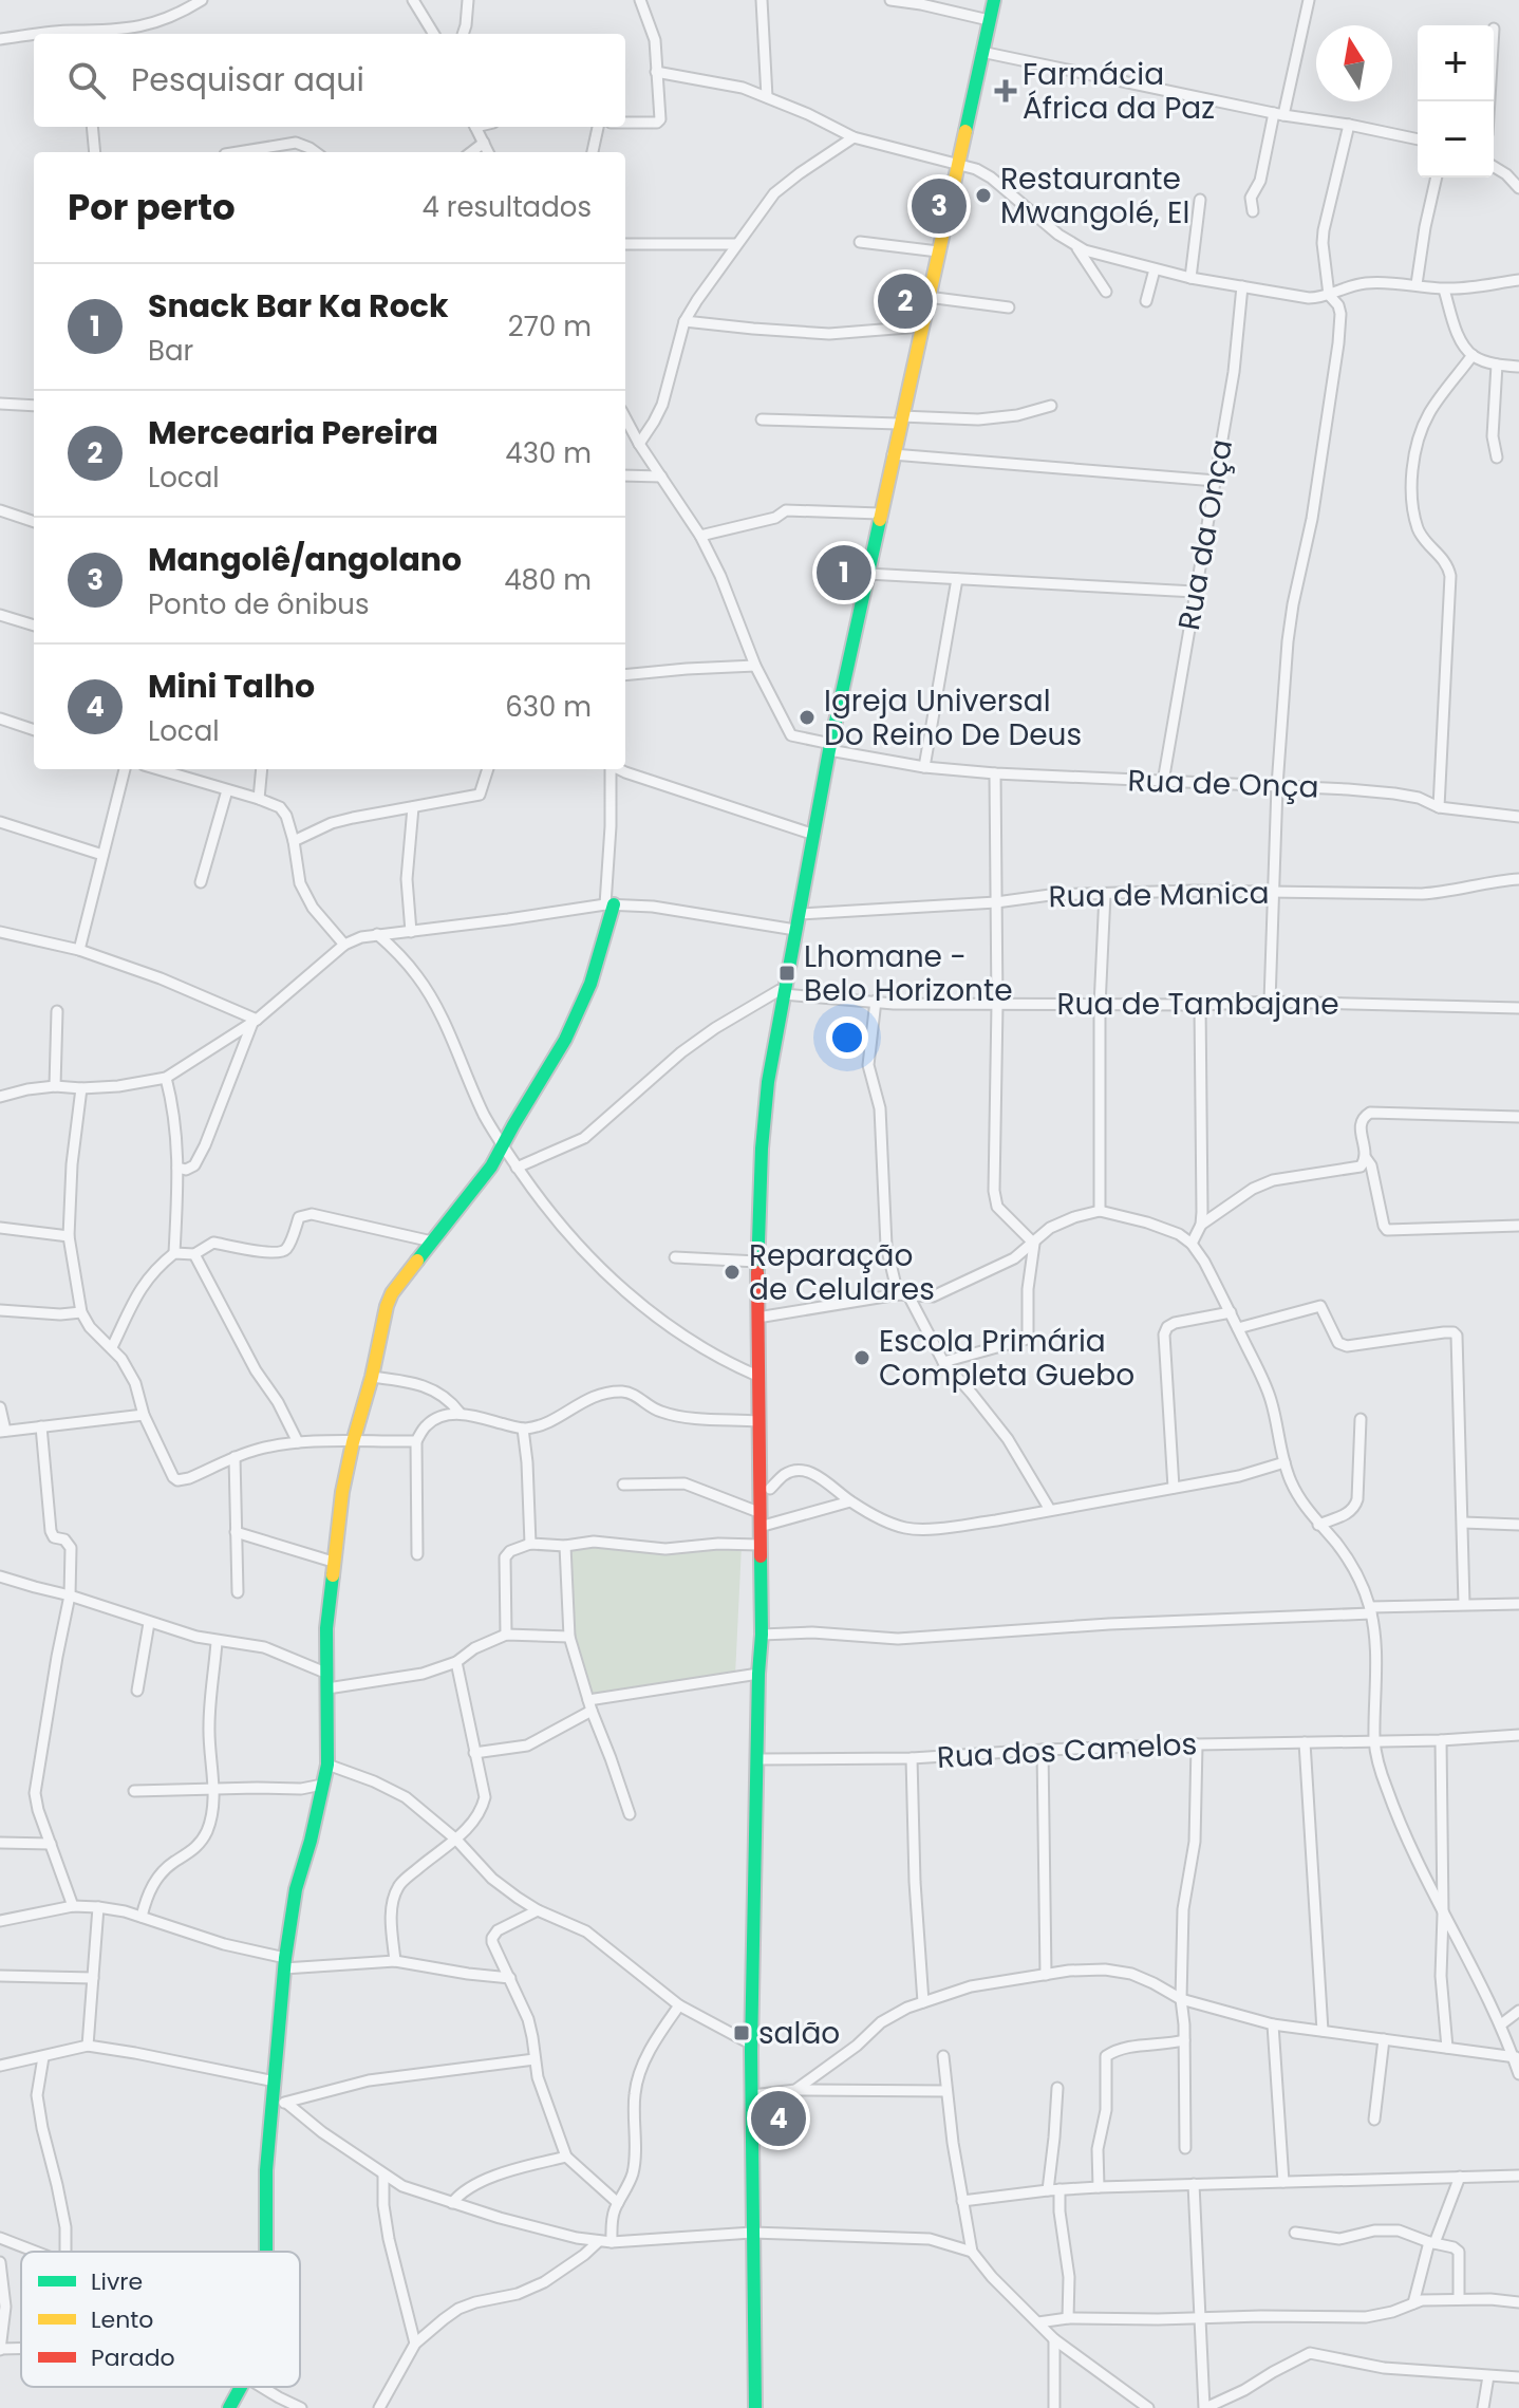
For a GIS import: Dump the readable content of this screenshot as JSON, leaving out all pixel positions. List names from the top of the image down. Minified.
{"streets":{"street":["Rua da Onça","Rua de Onça","Rua de Manica","Rua de Tambajane","Rua dos Camelos"]},"crossings":[["Rua da Onça","Rua de Onça"]],"places":{"health":["Farmácia África da Paz"],"other":["Restaurante Mwangolé, El","Igreja Universal Do Reino De Deus","Reparação de Celulares","Escola Primária Completa Guebo"],"transit":["Lhomane - Belo Horizonte","salão"]},"legend":["Livre","Lento","Parado"],"north":"top","page":{"map_buttons":["+","−"],"search":"Pesquisar aqui","heading":["Por perto","4 resultados"],"pins":["3","2","1","4"],"list":[{"mark":"1","name":"Snack Bar Ka Rock","note":"Bar","value":"270 m"},{"mark":"2","name":"Mercearia Pereira","note":"Local","value":"430 m"},{"mark":"3","name":"Mangolê/angolano","note":"Ponto de ônibus","value":"480 m"},{"mark":"4","name":"Mini Talho","note":"Local","value":"630 m"}]}}
